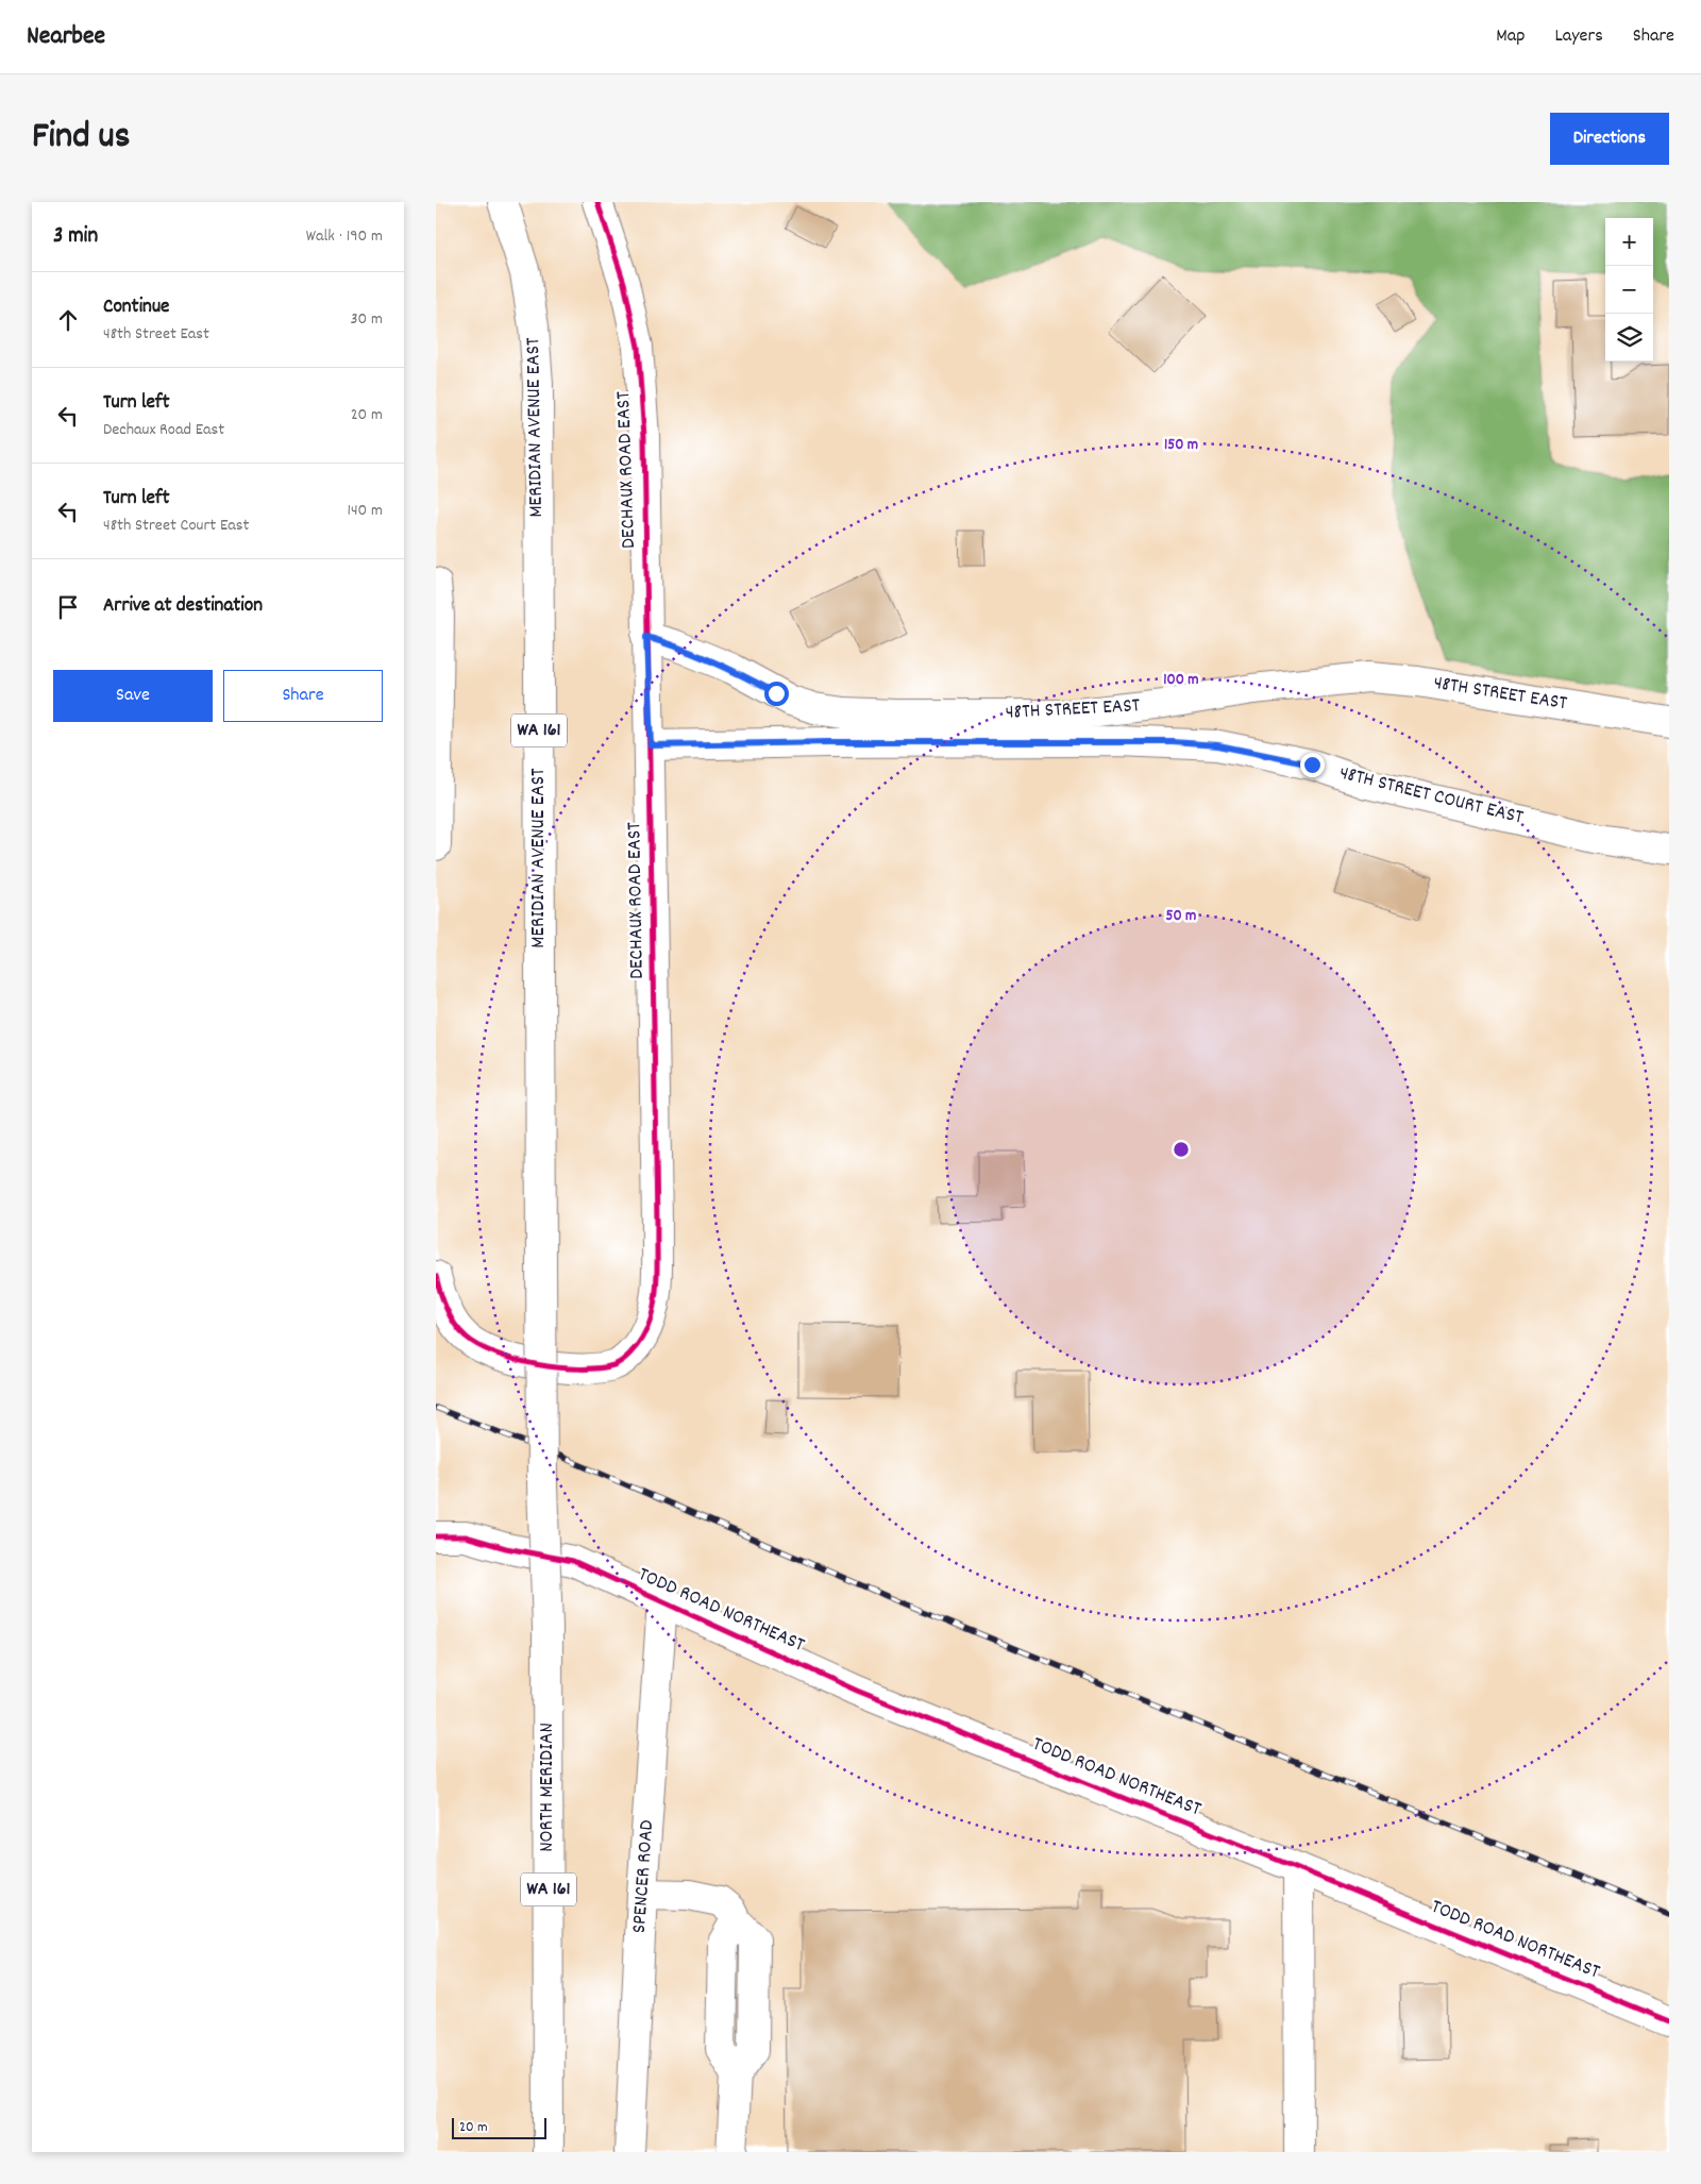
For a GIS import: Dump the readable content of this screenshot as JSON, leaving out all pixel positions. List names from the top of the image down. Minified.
{"streets":{"street":["MERIDIAN AVENUE EAST","DECHAUX ROAD EAST","48TH STREET EAST","WA 161","48TH STREET COURT EAST","TODD ROAD NORTHEAST","NORTH MERIDIAN","SPENCER ROAD"]},"crossings":[["MERIDIAN AVENUE EAST","NORTH MERIDIAN"],["DECHAUX ROAD EAST","48TH STREET EAST"],["DECHAUX ROAD EAST","48TH STREET COURT EAST"],["TODD ROAD NORTHEAST","SPENCER ROAD"]],"scale_bar":"20 m","page":{"header":"Nearbee","nav":["Map","Layers","Share"],"title":"Find us","buttons":["Directions",["Save","Share"]],"heading":["3 min","Walk · 190 m"],"map_buttons":["+","−"],"list":[["Continue","48th Street East","30 m"],["Turn left","Dechaux Road East","20 m"],["Turn left","48th Street Court East","140 m"],"Arrive at destination"],"scale":"20 m"},"rings":["150 m","100 m","50 m"]}
